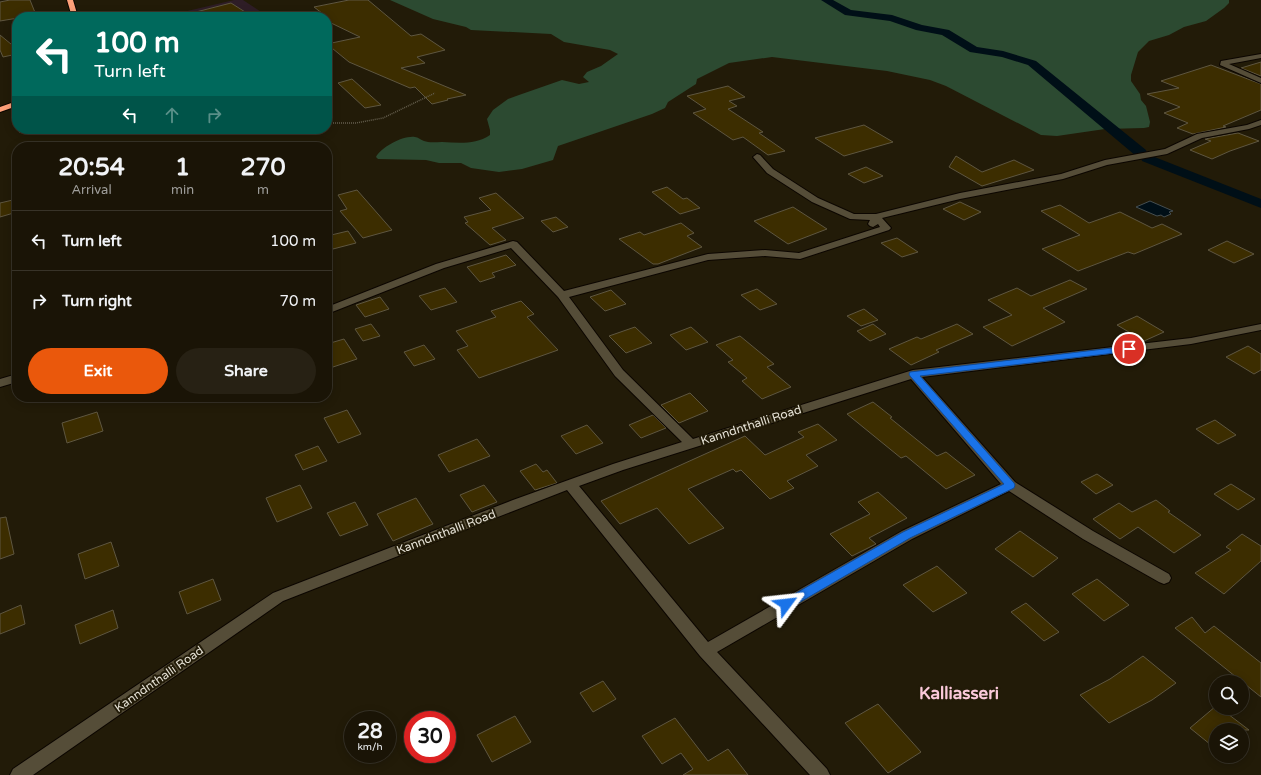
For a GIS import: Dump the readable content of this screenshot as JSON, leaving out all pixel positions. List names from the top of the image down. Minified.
{"streets":{"street":["Kanndnthalli Road"]},"districts":["Kalliasseri"],"page":{"turn":["100 m","Turn left"],"eta":["20:54","Arrival","1","min","270","m"],"list":[{"name":"Turn left","value":"100 m"},{"name":"Turn right","value":"70 m"}],"buttons":["Exit","Share"],"speed":"28 km/h","limit":"30"}}
